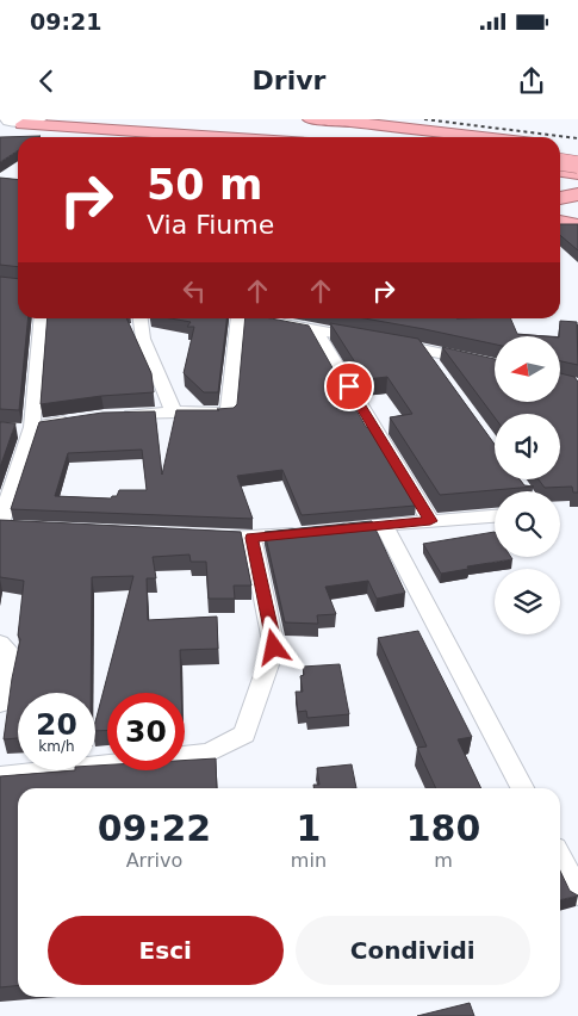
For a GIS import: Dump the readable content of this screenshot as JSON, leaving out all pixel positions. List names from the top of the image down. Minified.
{"north":"left","page":{"status":"09:21","header":"Drivr","turn":["50 m","Via Fiume"],"speed":"20 km/h","limit":"30","eta":["09:22","Arrivo","1","min","180","m"],"buttons":["Esci","Condividi"]}}
